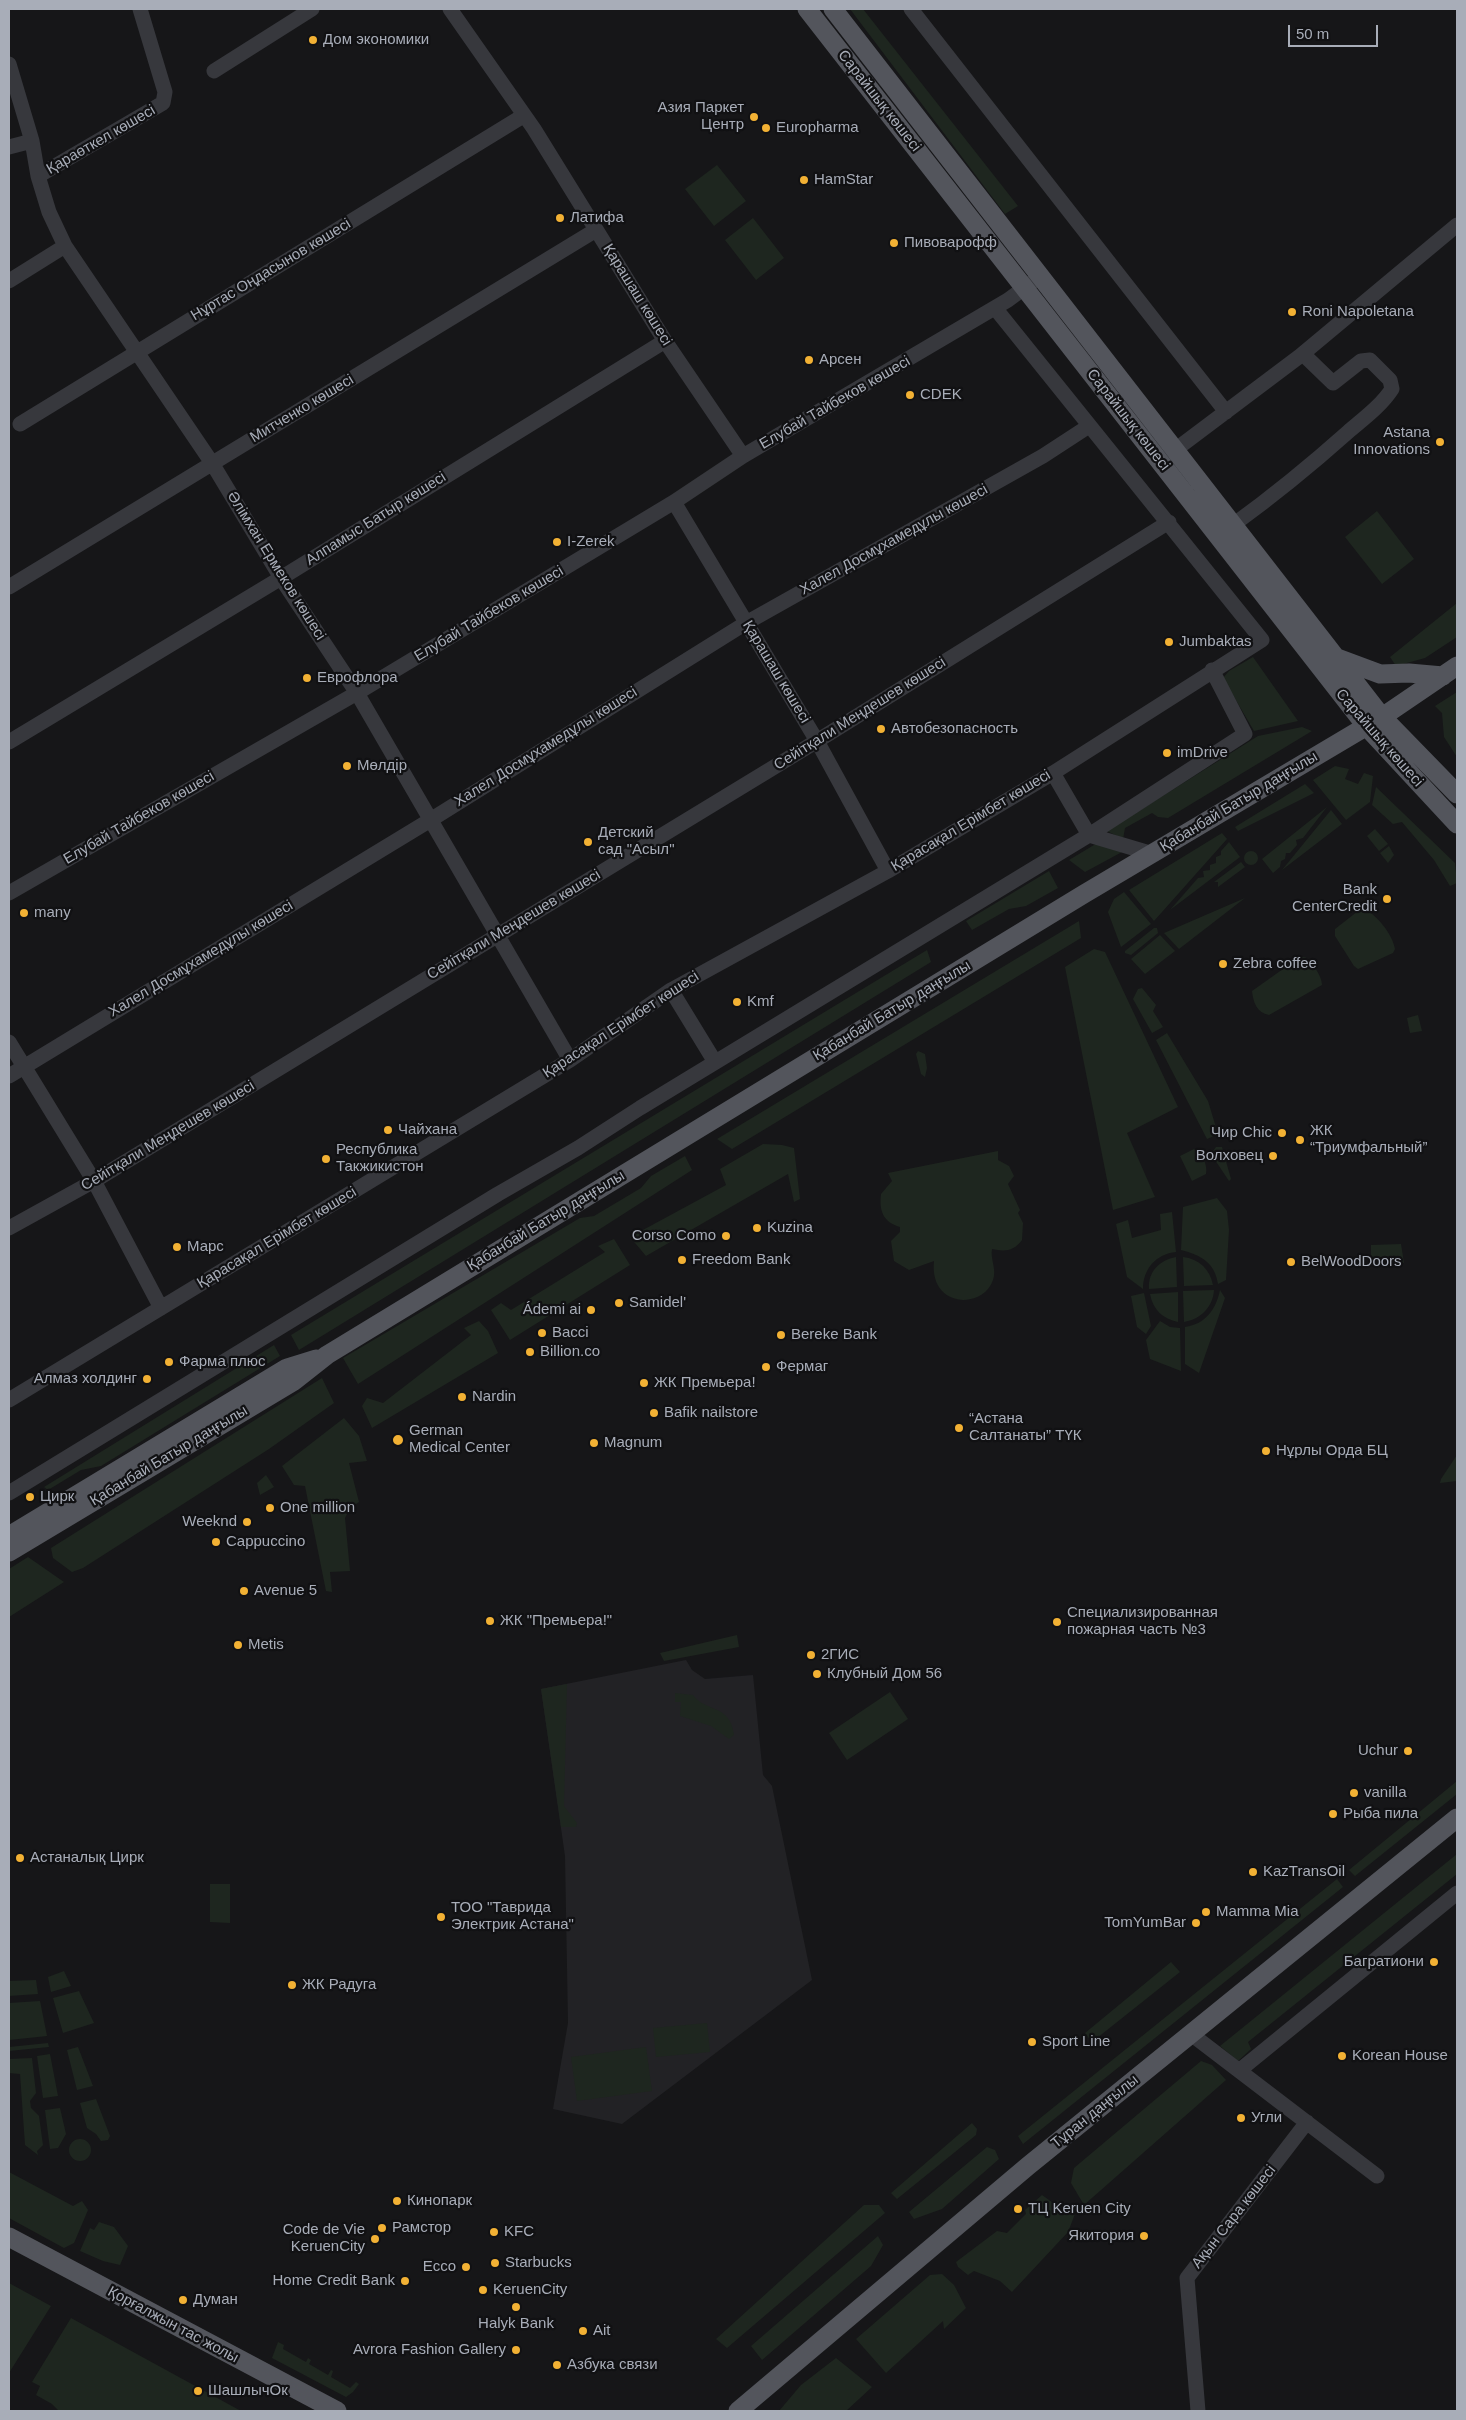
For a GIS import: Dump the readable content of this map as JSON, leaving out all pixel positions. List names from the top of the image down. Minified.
{"streets":{"main road":["Сарайшық көшесі","Қабанбай Батыр даңғылы","Тұран даңғылы","Қорғалжын тас жолы"],"street":["Қараөткел көшесі","Нұртас Оңдасынов көшесі","Қарашаш көшесі","Елубай Тайбеков көшесі","Митченко көшесі","Алпамыс Батыр көшесі","Халел Досмұхамедұлы көшесі","Әлімхан Ермеков көшесі","Сейітқали Меңдешев көшесі","Қарасақал Ерімбет көшесі","Ақын Сара көшесі"]},"crossings":[["Сарайшық көшесі","Елубай Тайбеков көшесі"],["Сарайшық көшесі","Қабанбай Батыр даңғылы"],["Қараөткел көшесі","Әлімхан Ермеков көшесі"],["Нұртас Оңдасынов көшесі","Қарашаш көшесі"],["Нұртас Оңдасынов көшесі","Әлімхан Ермеков көшесі"],["Қарашаш көшесі","Елубай Тайбеков көшесі"],["Қарашаш көшесі","Митченко көшесі"],["Қарашаш көшесі","Алпамыс Батыр көшесі"],["Қарашаш көшесі","Халел Досмұхамедұлы көшесі"],["Қарашаш көшесі","Сейітқали Меңдешев көшесі"],["Қарашаш көшесі","Қарасақал Ерімбет көшесі"],["Елубай Тайбеков көшесі","Әлімхан Ермеков көшесі"],["Митченко көшесі","Әлімхан Ермеков көшесі"],["Алпамыс Батыр көшесі","Әлімхан Ермеков көшесі"],["Халел Досмұхамедұлы көшесі","Әлімхан Ермеков көшесі"],["Әлімхан Ермеков көшесі","Сейітқали Меңдешев көшесі"],["Әлімхан Ермеков көшесі","Қарасақал Ерімбет көшесі"],["Сейітқали Меңдешев көшесі","Қарасақал Ерімбет көшесі"]],"places":["Дом экономики","Азия Паркет Центр","Europharma","HamStar","Латифа","Пивоварофф","Roni Napoletana","Арсен","CDEK","Astana Innovations","I-Zerek","Jumbaktas","Еврофлора","Автобезопасность","imDrive","Мөлдір","Детский сад \"Асыл\"","Bank CenterCredit","many","Zebra coffee","Kmf","Чайхана","Чир Chic","ЖК “Триумфальный”","Волховец","Республика Такжикистон","Kuzina","Corso Como","Марс","Freedom Bank","BelWoodDoors","Samidel'","Ádemi ai","Bacci","Bereke Bank","Billion.co","Фарма плюс","Фермаг","Алмаз холдинг","ЖК Премьера!","Nardin","Bafik nailstore","“Астана Салтанаты” ТҮК","German Medical Center","Magnum","Нұрлы Орда БЦ","Цирк","One million","Weeknd","Cappuccino","Avenue 5","ЖК \"Премьера!\"","Специализированная пожарная часть №3","Metis","2ГИС","Клубный Дом 56","Uchur","vanilla","Рыба пила","Астаналық Цирк","KazTransOil","Mamma Mia","ТОО \"Таврида Электрик Астана\"","TomYumBar","Багратиони","ЖК Радуга","Sport Line","Korean House","Угли","Кинопарк","ТЦ Keruen City","Рамстор","KFC","Якитория","Code de Vie KeruenCity","Starbucks","Ecco","Home Credit Bank","KeruenCity","Думан","Halyk Bank","Ait","Avrora Fashion Gallery","Азбука связи","ШашлычОк"],"scale_bar":"50 m"}
